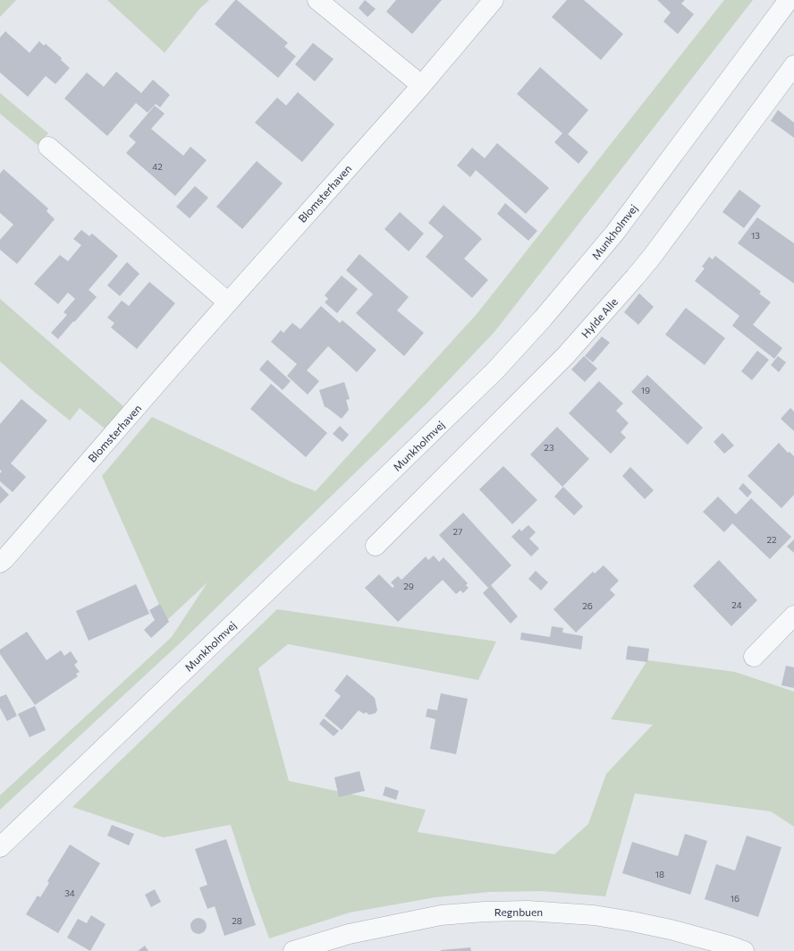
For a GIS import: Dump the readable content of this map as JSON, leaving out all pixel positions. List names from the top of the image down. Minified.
{"streets":{"street":["Blomsterhaven","Munkholmvej","Hylde Alle","Regnbuen"]},"house_numbers":["42","13","19","23","27","22","29","24","26","18","34","16","28"]}
